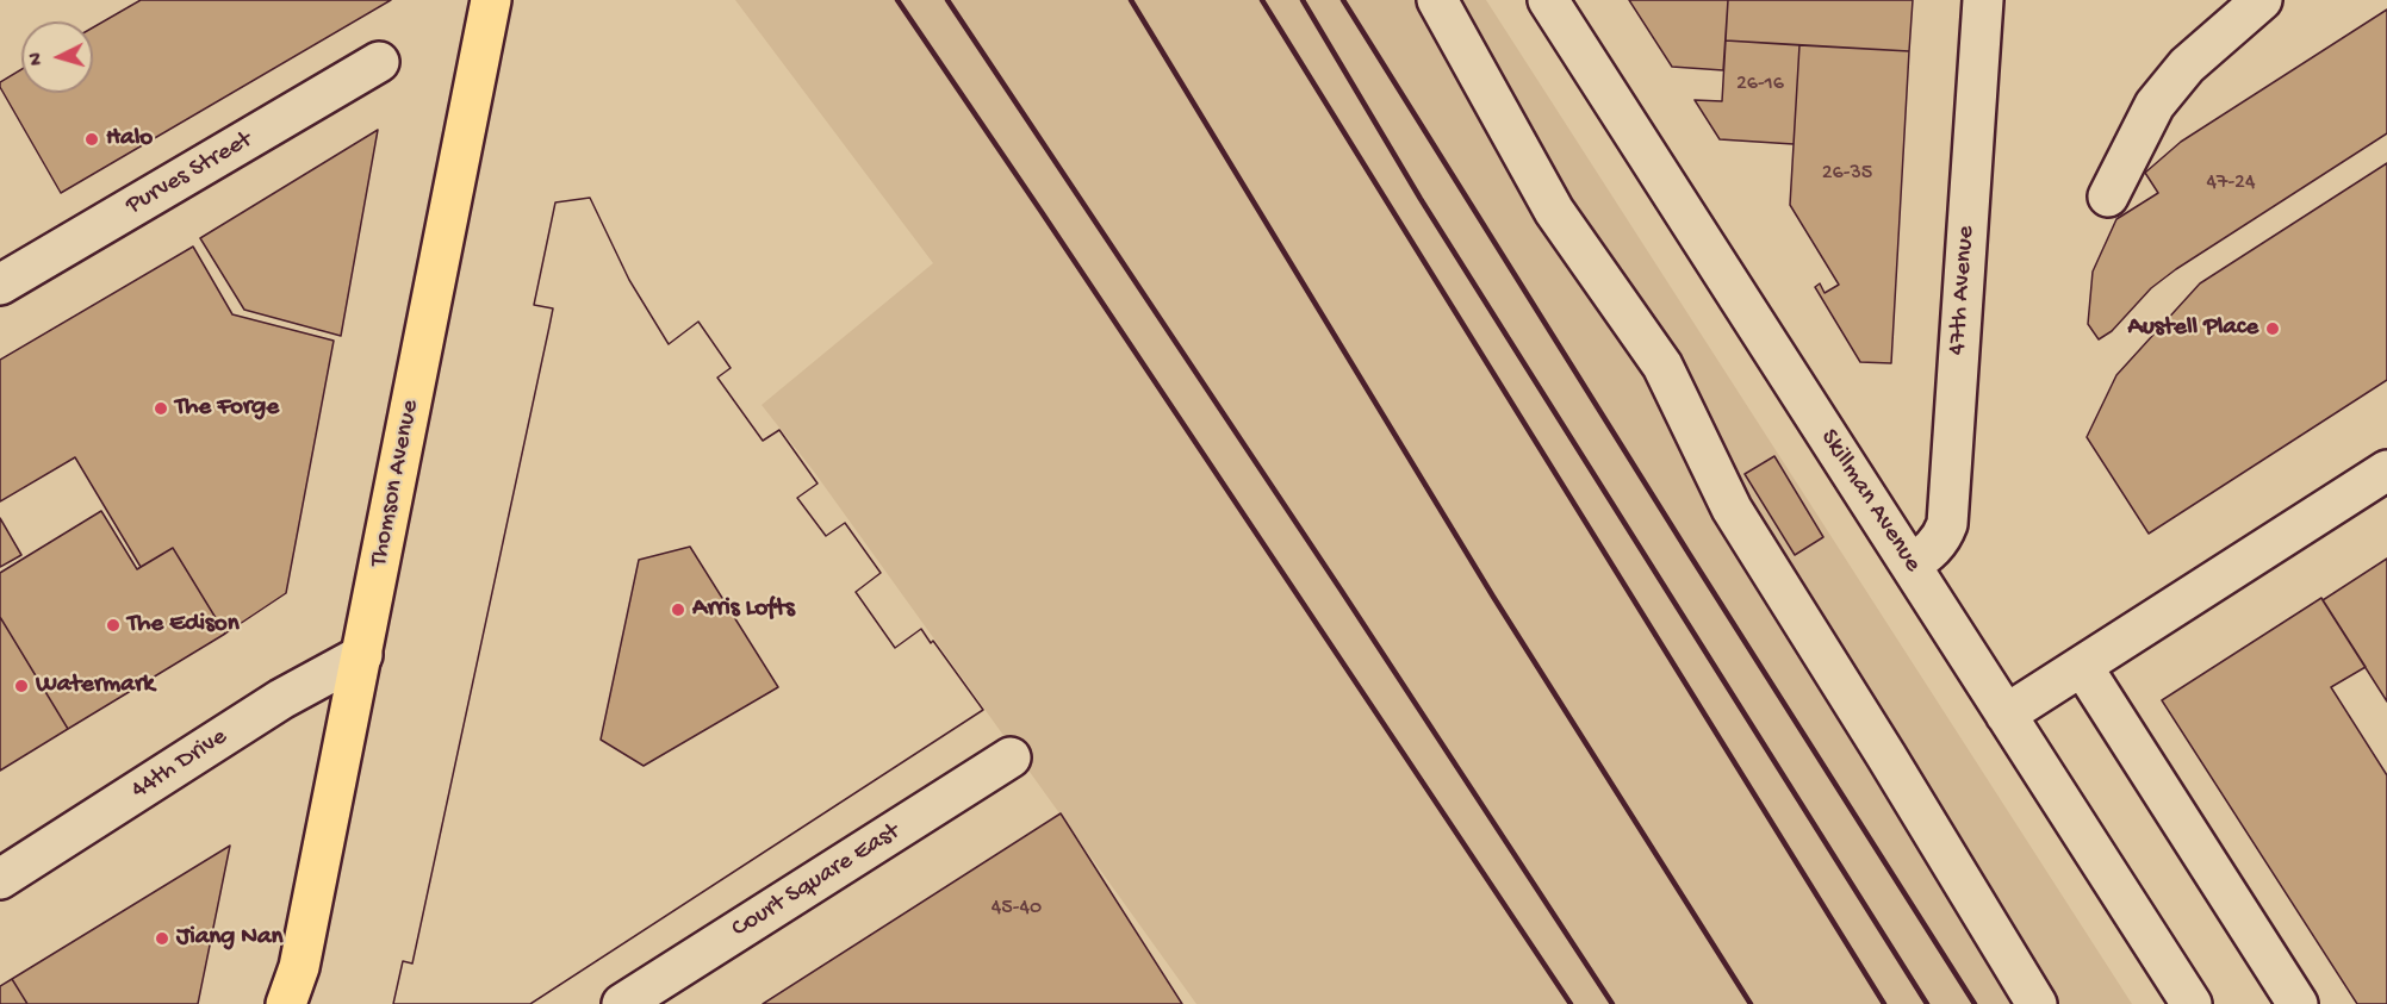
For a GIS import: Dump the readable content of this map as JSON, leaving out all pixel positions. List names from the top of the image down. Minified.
{"streets":{"main road":["Thomson Avenue"],"street":["Purves Street","47th Avenue","Skillman Avenue","44th Drive","Court Square East"]},"crossings":[["47th Avenue","Skillman Avenue"],["Thomson Avenue","44th Drive"]],"places":["Halo","Austell Place","The Forge","Arris Lofts","The Edison","Watermark","Jiang Nan"],"house_numbers":["26-16","26-35","47-24","45-40"],"north":"left"}
